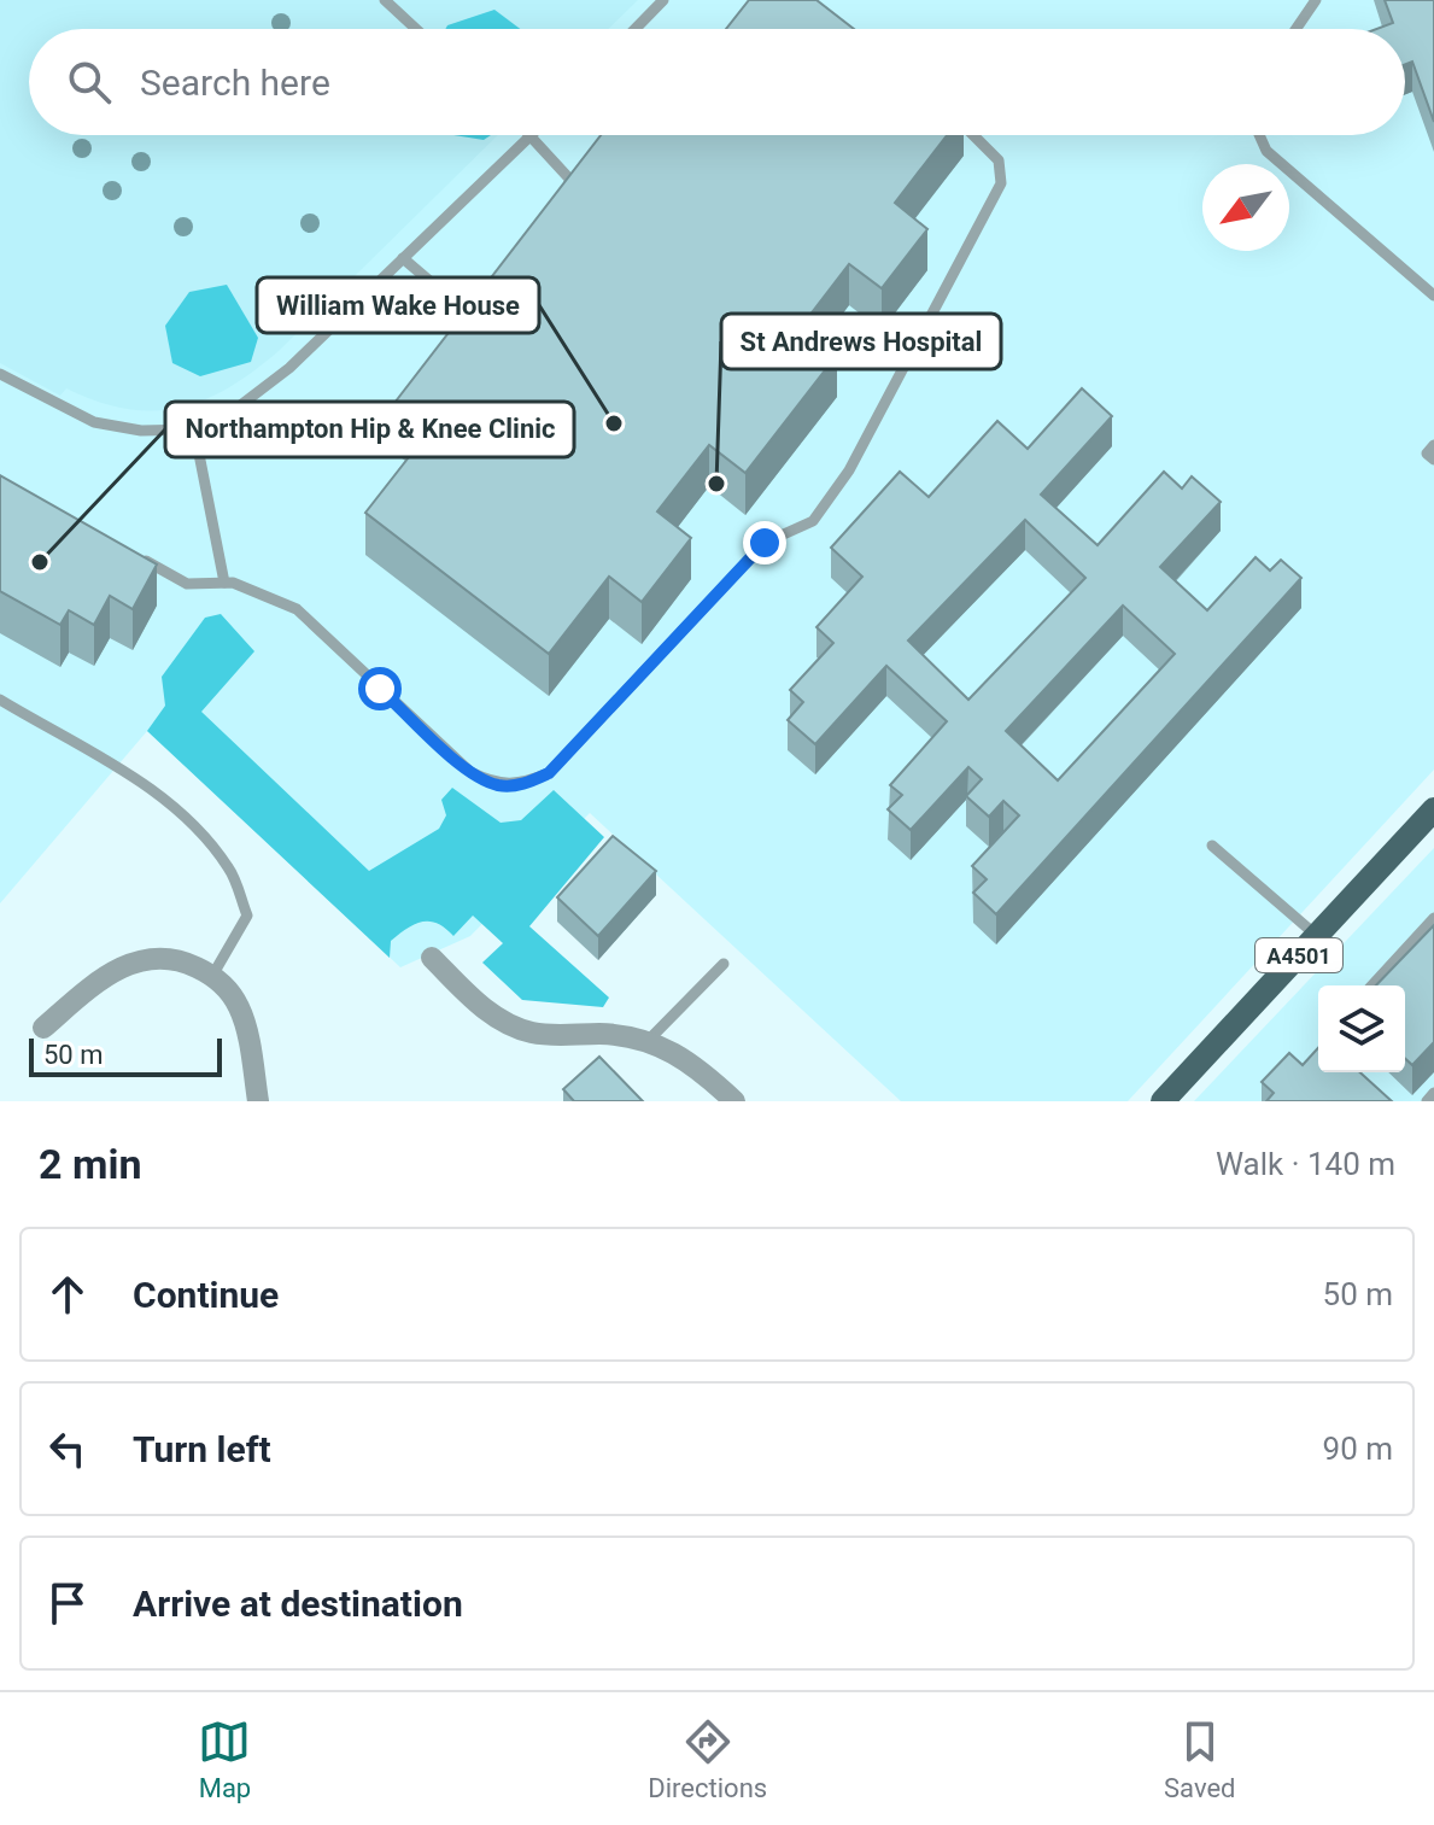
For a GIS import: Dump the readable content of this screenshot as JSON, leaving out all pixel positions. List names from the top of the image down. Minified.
{"streets":{"main road":["A4501"]},"places":["William Wake House","St Andrews Hospital","Northampton Hip & Knee Clinic"],"scale_bar":"50 m","north":"bottom left","page":{"search":"Search here","scale":"50 m","heading":["2 min","Walk · 140 m"],"list":[["Continue","50 m"],["Turn left","90 m"],"Arrive at destination"],"nav":["Map","Directions","Saved"]}}
